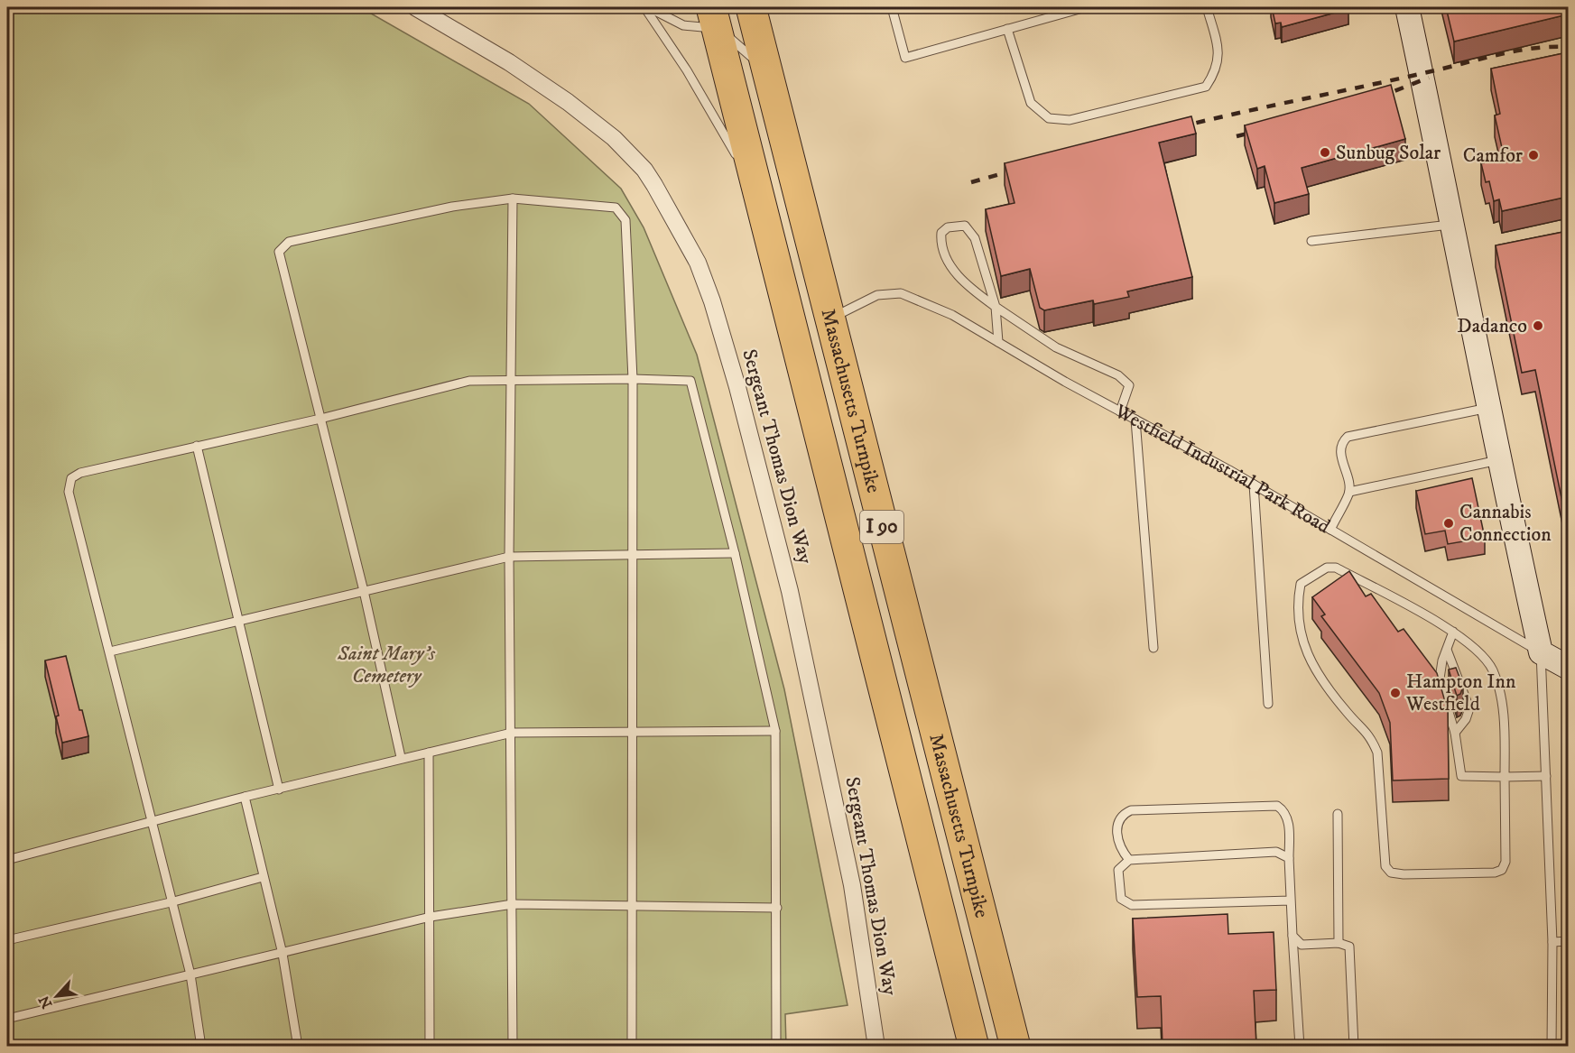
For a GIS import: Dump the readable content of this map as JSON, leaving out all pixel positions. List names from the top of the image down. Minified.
{"streets":{"highway":["Massachusetts Turnpike","I 90"],"street":["Sergeant Thomas Dion Way","Westfield Industrial Park Road"]},"crossings":[["Massachusetts Turnpike","Westfield Industrial Park Road"]],"parks":["Saint Mary's Cemetery"],"places":["Sunbug Solar","Camfor","Dadanco","Cannabis Connection","Hampton Inn Westfield"],"north":"bottom left"}
